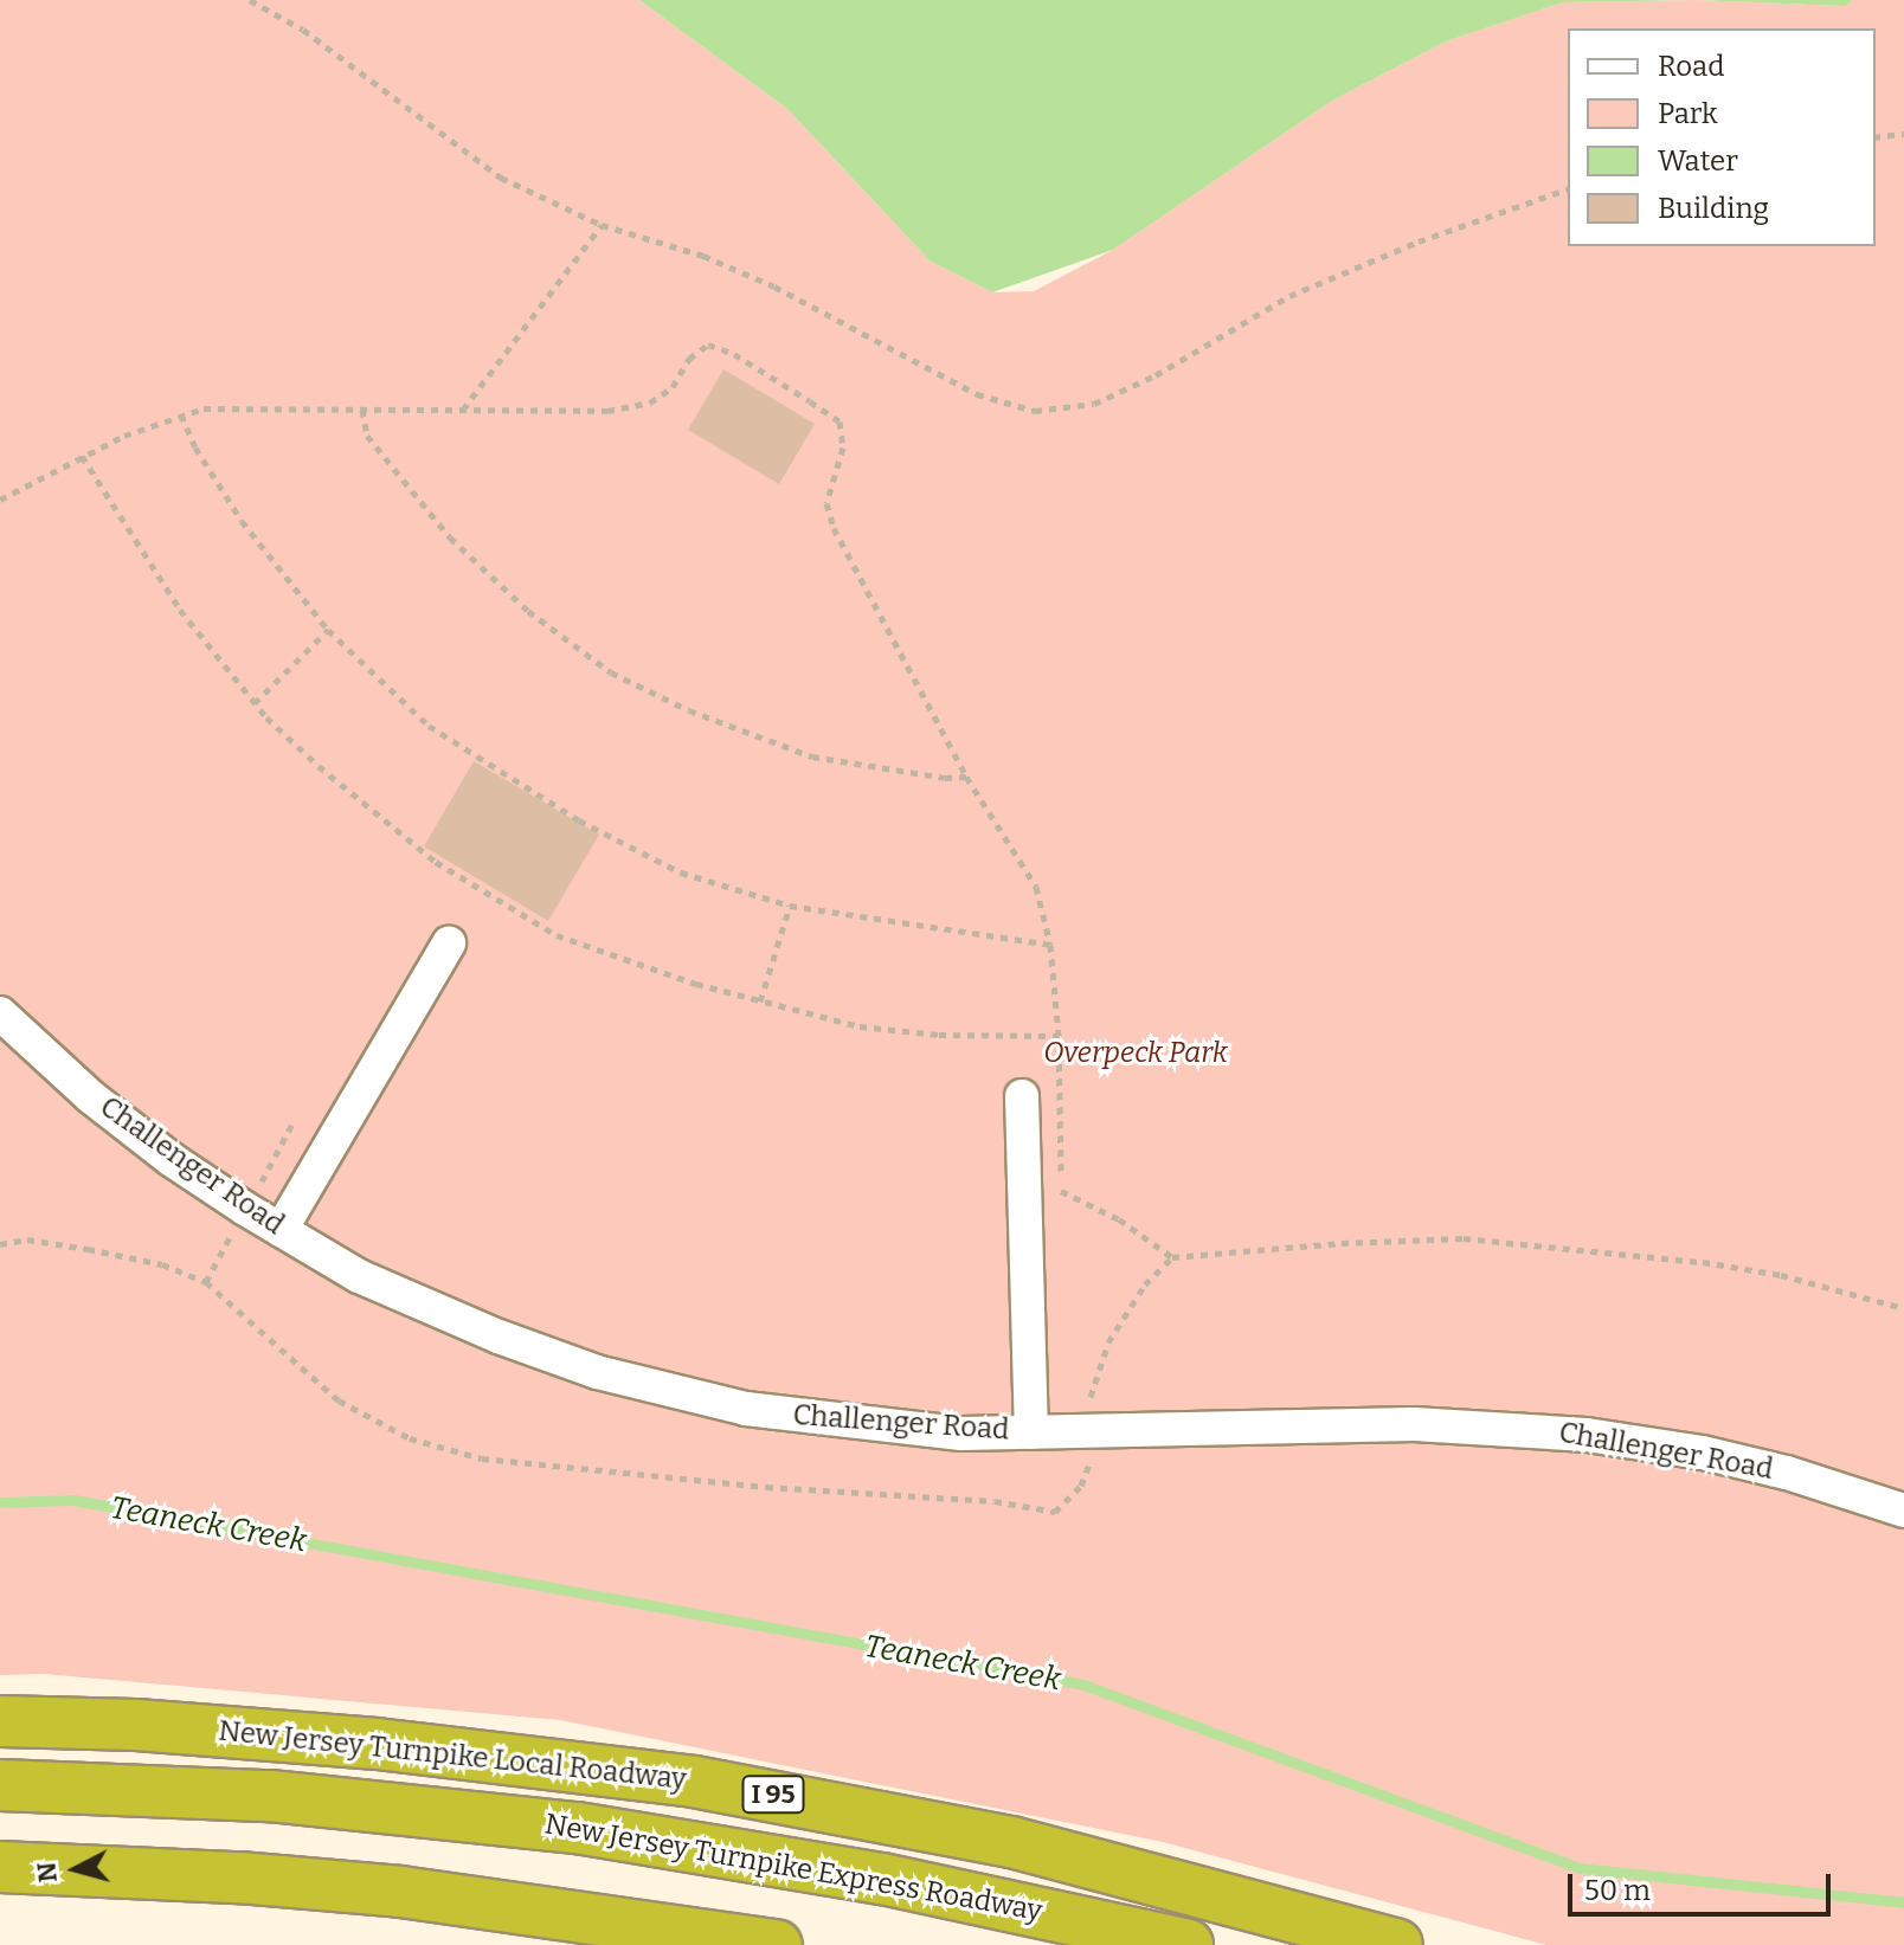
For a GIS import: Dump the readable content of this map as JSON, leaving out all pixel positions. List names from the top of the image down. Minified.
{"streets":{"highway":["New Jersey Turnpike Local Roadway","I 95","New Jersey Turnpike Express Roadway"],"street":["Challenger Road"]},"water":["Teaneck Creek"],"parks":["Overpeck Park"],"legend":["Road","Park","Water","Building"],"scale_bar":"50 m","north":"left"}
